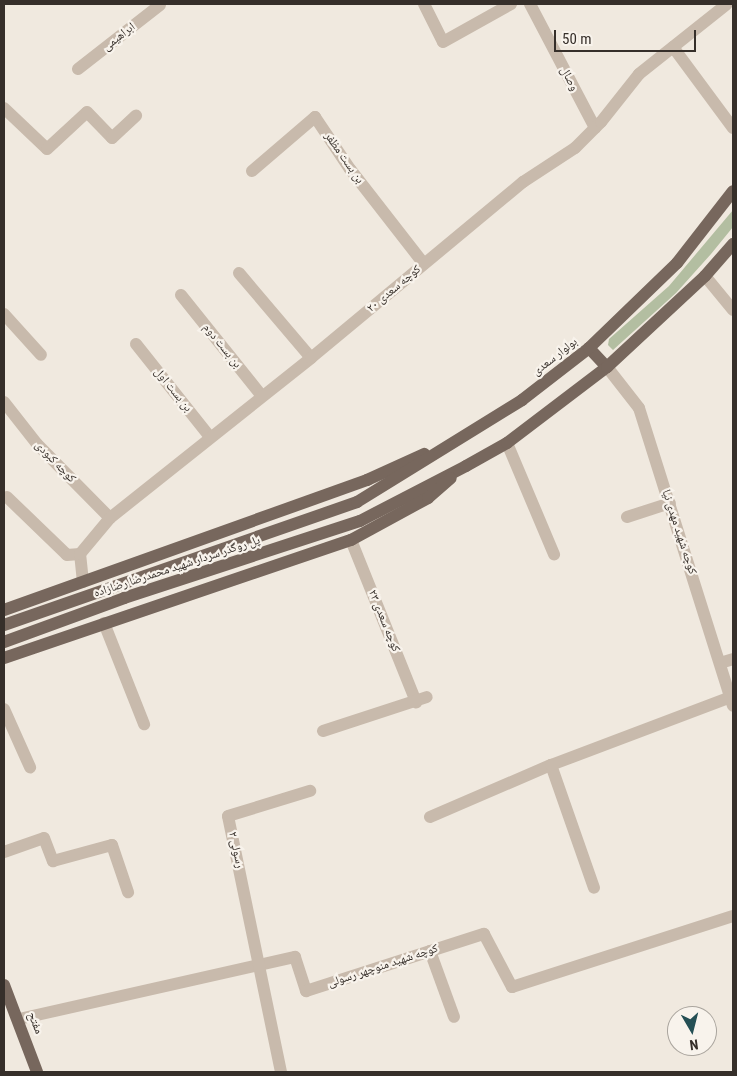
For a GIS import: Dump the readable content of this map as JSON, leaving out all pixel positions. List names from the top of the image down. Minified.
{"streets":{"main road":["بولوار سعدی","پل روگذر سردار شهید محمدرضا رضازاده","مفتح"],"street":["ابراهیمی","وصال","بن بست مظفر","کوچه سعدی ۲۰","بن بست دوم","بن بست اول","کوچه کبودی","کوچه شهید مهدی نیا","کوچه سعدی ۲۳","رسولی ۲","کوچه شهید منوچهر رسولی"]},"crossings":[["وصال","کوچه سعدی ۲۰"],["بن بست مظفر","کوچه سعدی ۲۰"],["کوچه سعدی ۲۰","بن بست دوم"],["کوچه سعدی ۲۰","بن بست اول"],["کوچه سعدی ۲۰","کوچه کبودی"],["بولوار سعدی","پل روگذر سردار شهید محمدرضا رضازاده"],["رسولی ۲","کوچه شهید منوچهر رسولی"],["کوچه شهید منوچهر رسولی","مفتح"]],"scale_bar":"50 m","north":"bottom"}
